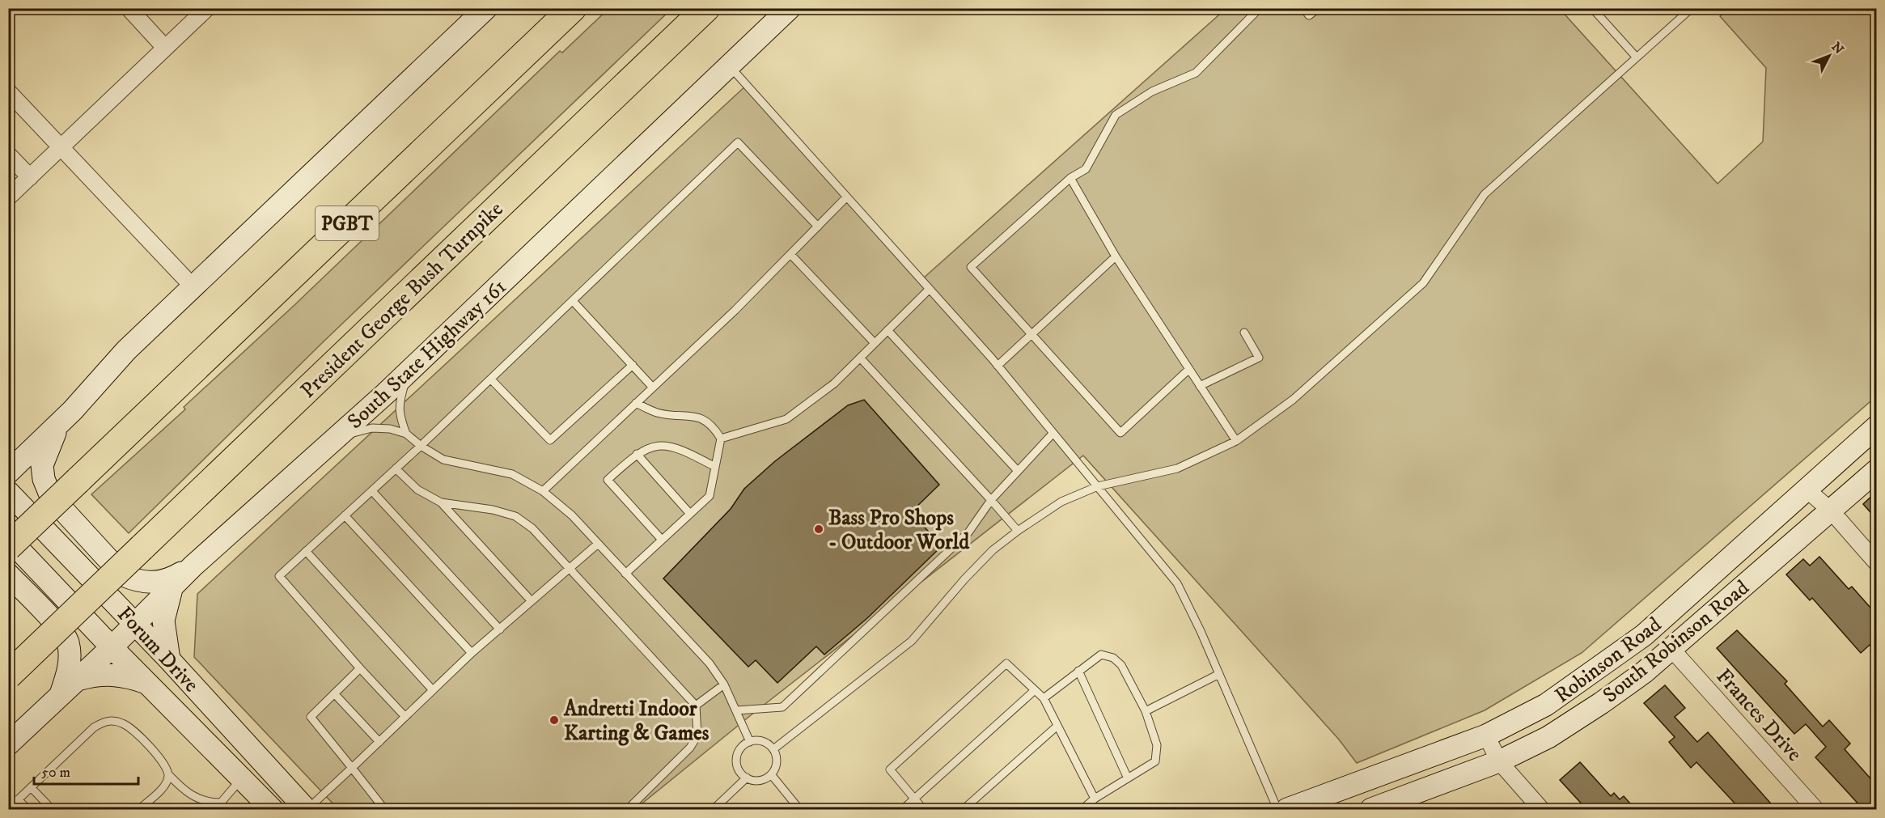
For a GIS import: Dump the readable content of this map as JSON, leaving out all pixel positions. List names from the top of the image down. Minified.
{"streets":{"highway":["PGBT","President George Bush Turnpike"],"main road":["South State Highway 161","South Robinson Road","Forum Drive","Robinson Road"],"street":["Frances Drive"]},"crossings":[["South State Highway 161","Forum Drive"],["South Robinson Road","Frances Drive"]],"places":["Bass Pro Shops - Outdoor World","Andretti Indoor Karting & Games"],"scale_bar":"50 m","north":"top right"}
